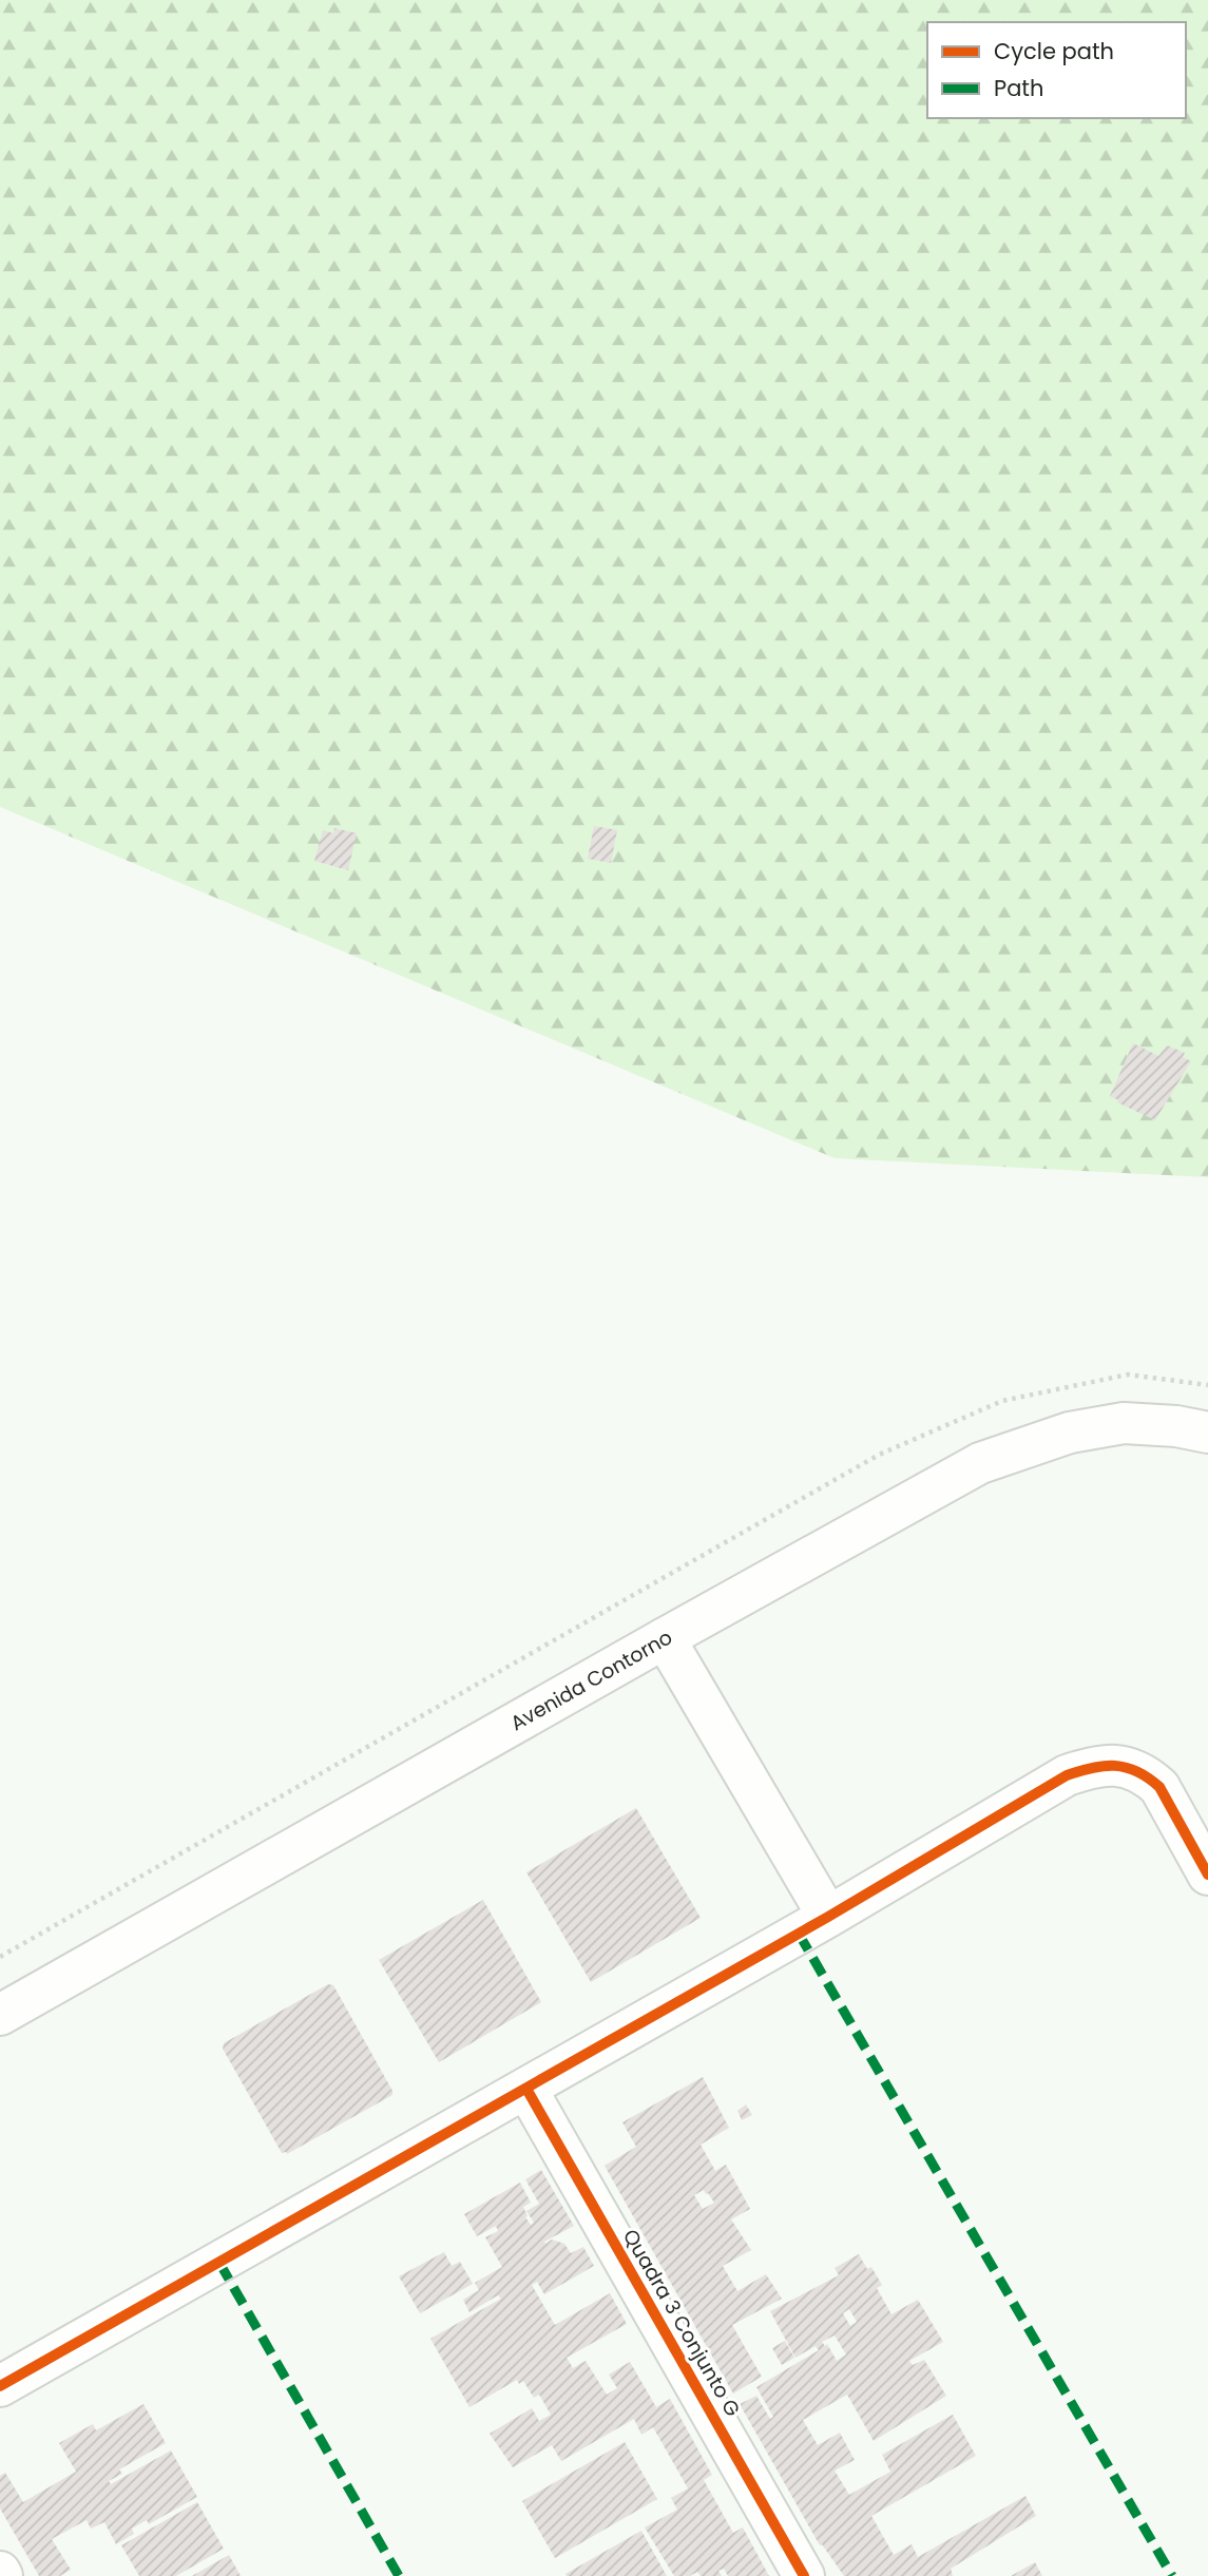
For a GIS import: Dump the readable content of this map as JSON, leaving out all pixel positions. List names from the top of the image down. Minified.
{"streets":{"street":["Avenida Contorno","Quadra 3 Conjunto G"]},"legend":["Cycle path","Path"]}
